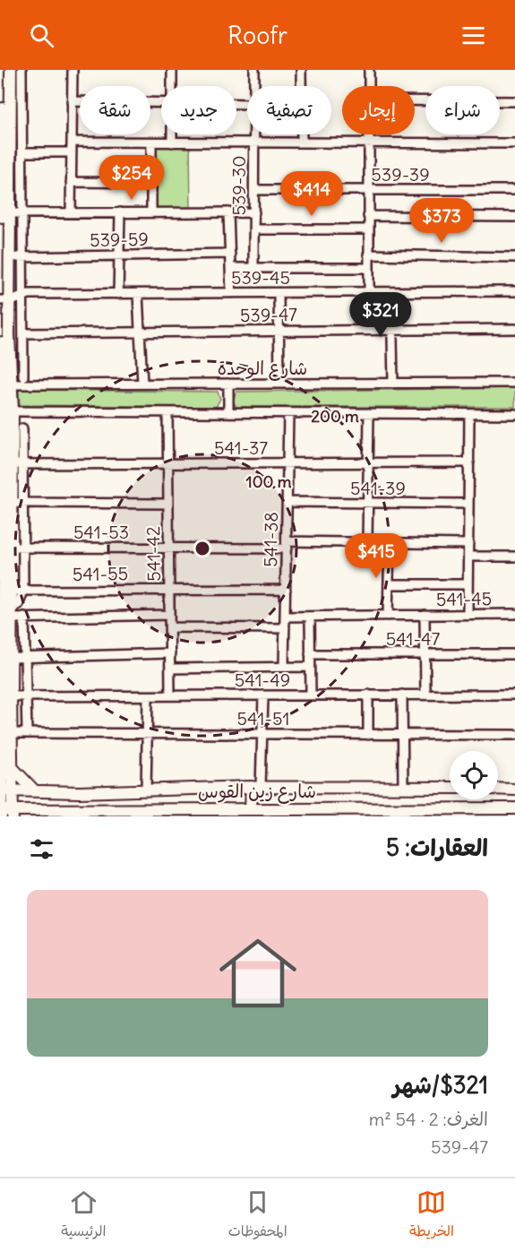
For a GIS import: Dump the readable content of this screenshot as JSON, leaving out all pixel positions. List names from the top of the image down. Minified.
{"streets":{"main road":["شارع زين القوس"],"street":["539-39","539-30","539-59","539-45","539-47","شارع الوحدة","541-37","541-39","541-53","541-38","541-42","541-55","541-45","541-47","541-49","541-51"]},"crossings":[["539-39","539-30"],["541-37","541-38"],["541-37","541-42"],["541-39","541-38"],["541-53","541-38"],["541-53","541-42"],["541-38","541-55"],["541-38","541-45"],["541-42","541-55"],["541-42","541-49"]],"page":{"header":"Roofr","chip":["شراء","إيجار","تصفية","جديد","شقة"],"price":["$254","$414","$373","$321","$415"],"heading":"العقارات: 5","list":[{"name":"$321/شهر","note":"الغرف: 2 · 54 m² · 539-47"}],"tabs":["الخريطة","المحفوظات","الرئيسية"]},"rings":["200 m","100 m"]}
